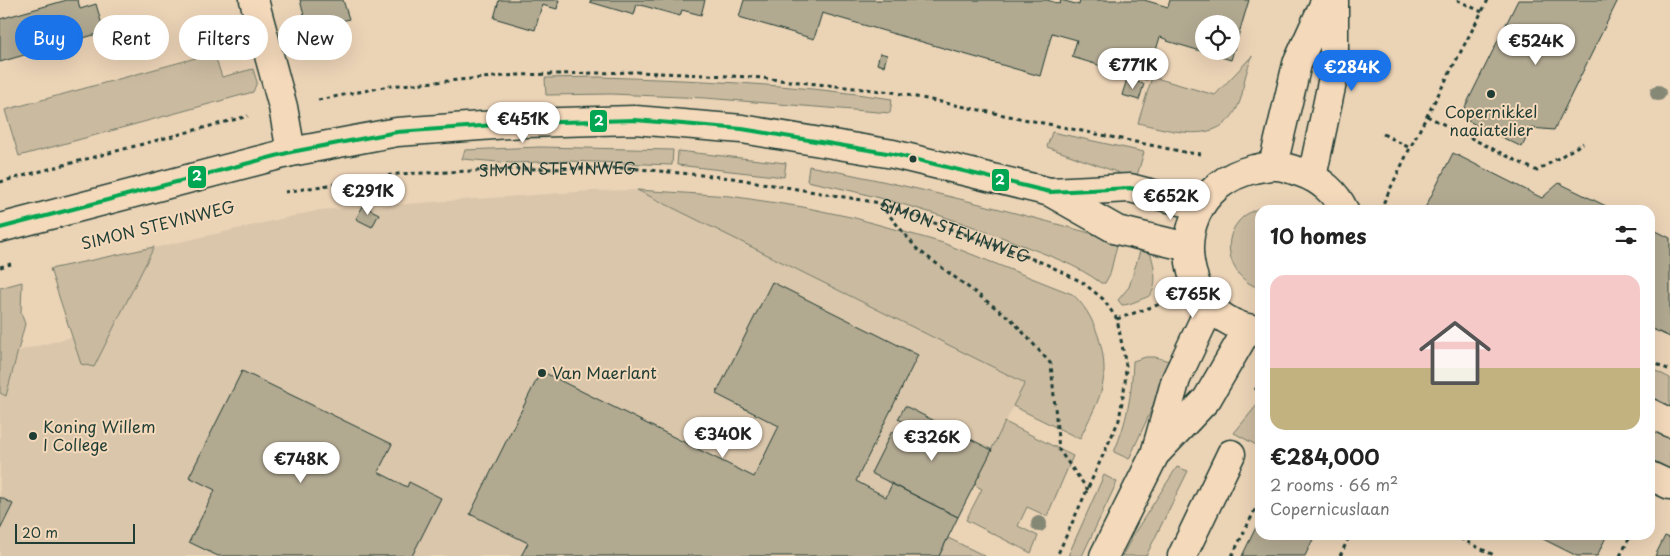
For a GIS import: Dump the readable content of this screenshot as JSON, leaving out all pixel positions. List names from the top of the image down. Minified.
{"streets":{"path":["SIMON STEVINWEG"]},"places":["Copernikkel naaiatelier","Van Maerlant","Koning Willem I College"],"lines":["transit line 2"],"scale_bar":"20 m","page":{"chip":["Buy","Rent","Filters","New"],"price":["€524K","€771K","€284K","€451K","€291K","€652K","€765K","€340K","€326K","€748K"],"heading":"10 homes","list":[{"name":"€284,000","note":"2 rooms · 66 m² · Copernicuslaan"}],"scale":"20 m"}}
